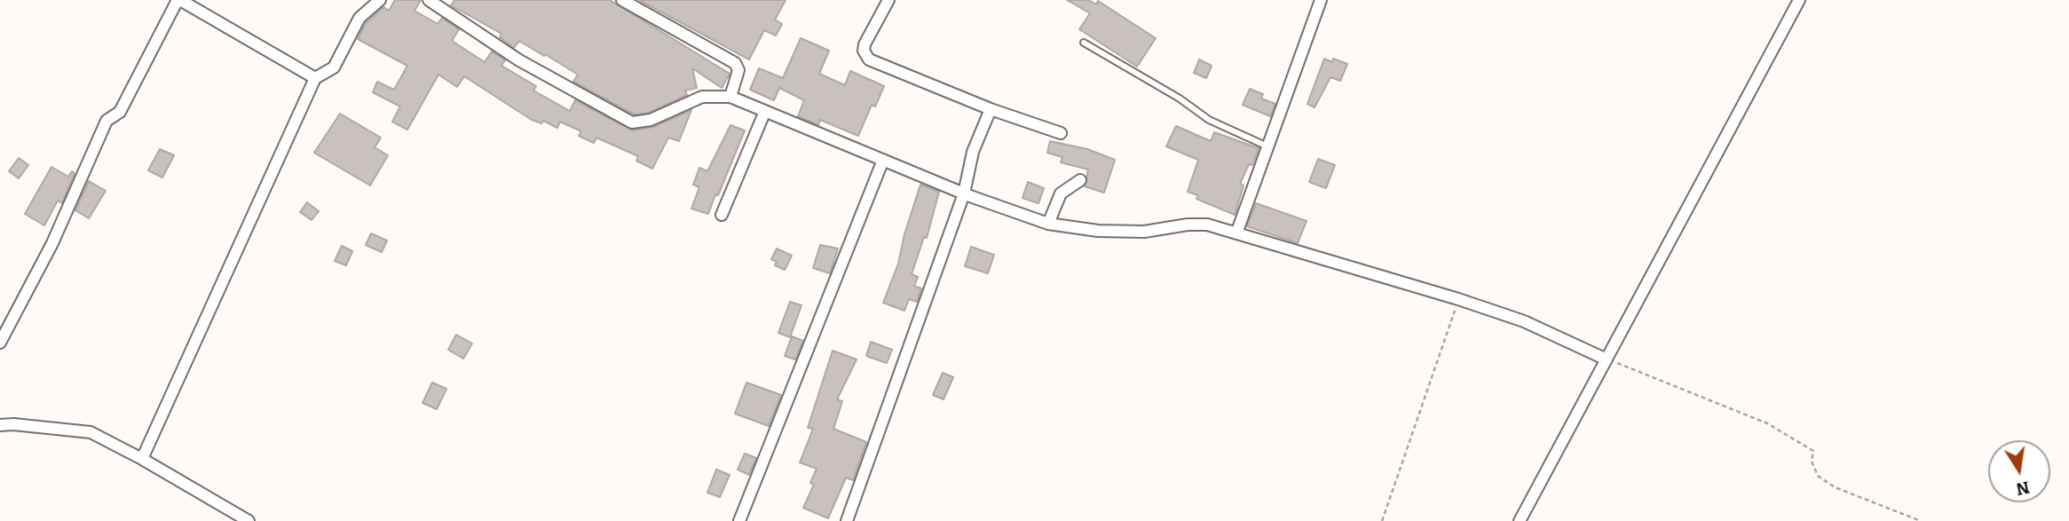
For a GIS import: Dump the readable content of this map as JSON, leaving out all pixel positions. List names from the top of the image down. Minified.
{"north":"bottom"}
